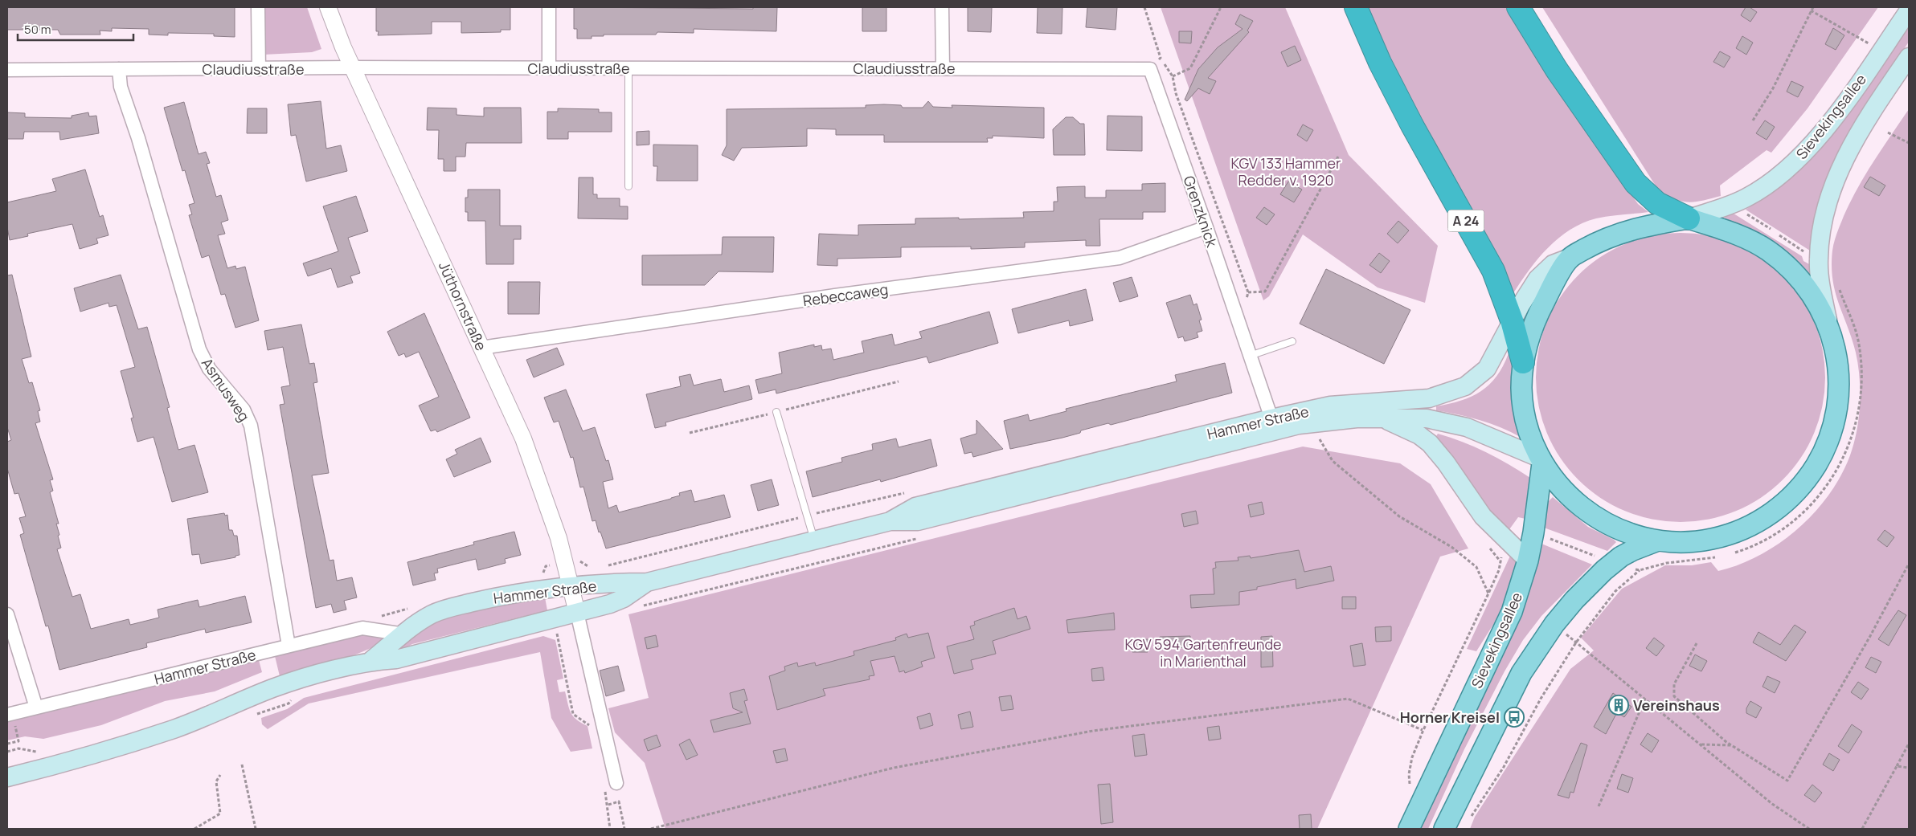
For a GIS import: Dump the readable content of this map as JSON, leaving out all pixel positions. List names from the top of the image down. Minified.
{"streets":{"highway":["A 24"],"main road":["Sievekingsallee","Hammer Straße"],"street":["Claudiusstraße","Grenzknick","Rebeccaweg","Jüthornstraße","Asmusweg"]},"crossings":[["Claudiusstraße","Grenzknick"],["Claudiusstraße","Jüthornstraße"],["Claudiusstraße","Asmusweg"],["Sievekingsallee","Hammer Straße"],["Grenzknick","Rebeccaweg"],["Grenzknick","Hammer Straße"],["A 24","Hammer Straße"],["Rebeccaweg","Jüthornstraße"],["Jüthornstraße","Hammer Straße"],["Asmusweg","Hammer Straße"]],"parks":["KGV 133 Hammer Redder v. 1920","KGV 594 Gartenfreunde in Marienthal"],"places":{"building":["Vereinshaus"],"bus stop":["Horner Kreisel"]},"scale_bar":"50 m"}
